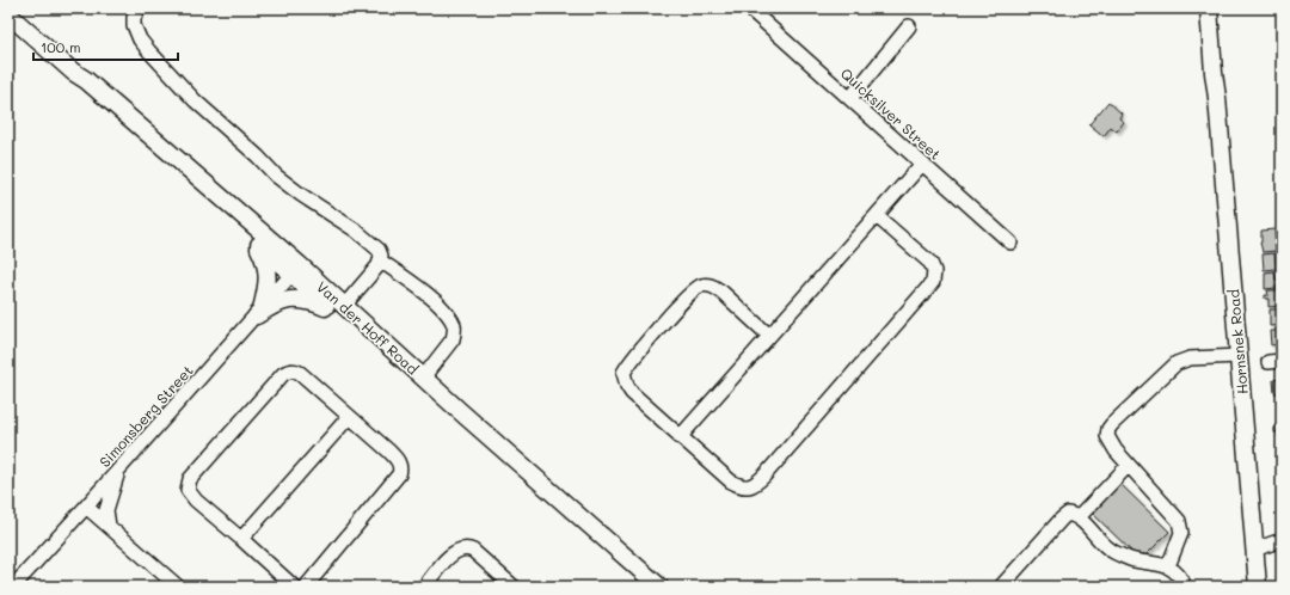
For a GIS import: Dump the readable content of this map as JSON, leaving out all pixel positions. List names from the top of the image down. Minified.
{"streets":{"main road":["Van der Hoff Road","Hornsnek Road"],"street":["Quicksilver Street","Simonsberg Street"]},"crossings":[["Van der Hoff Road","Simonsberg Street"]],"scale_bar":"100 m"}
